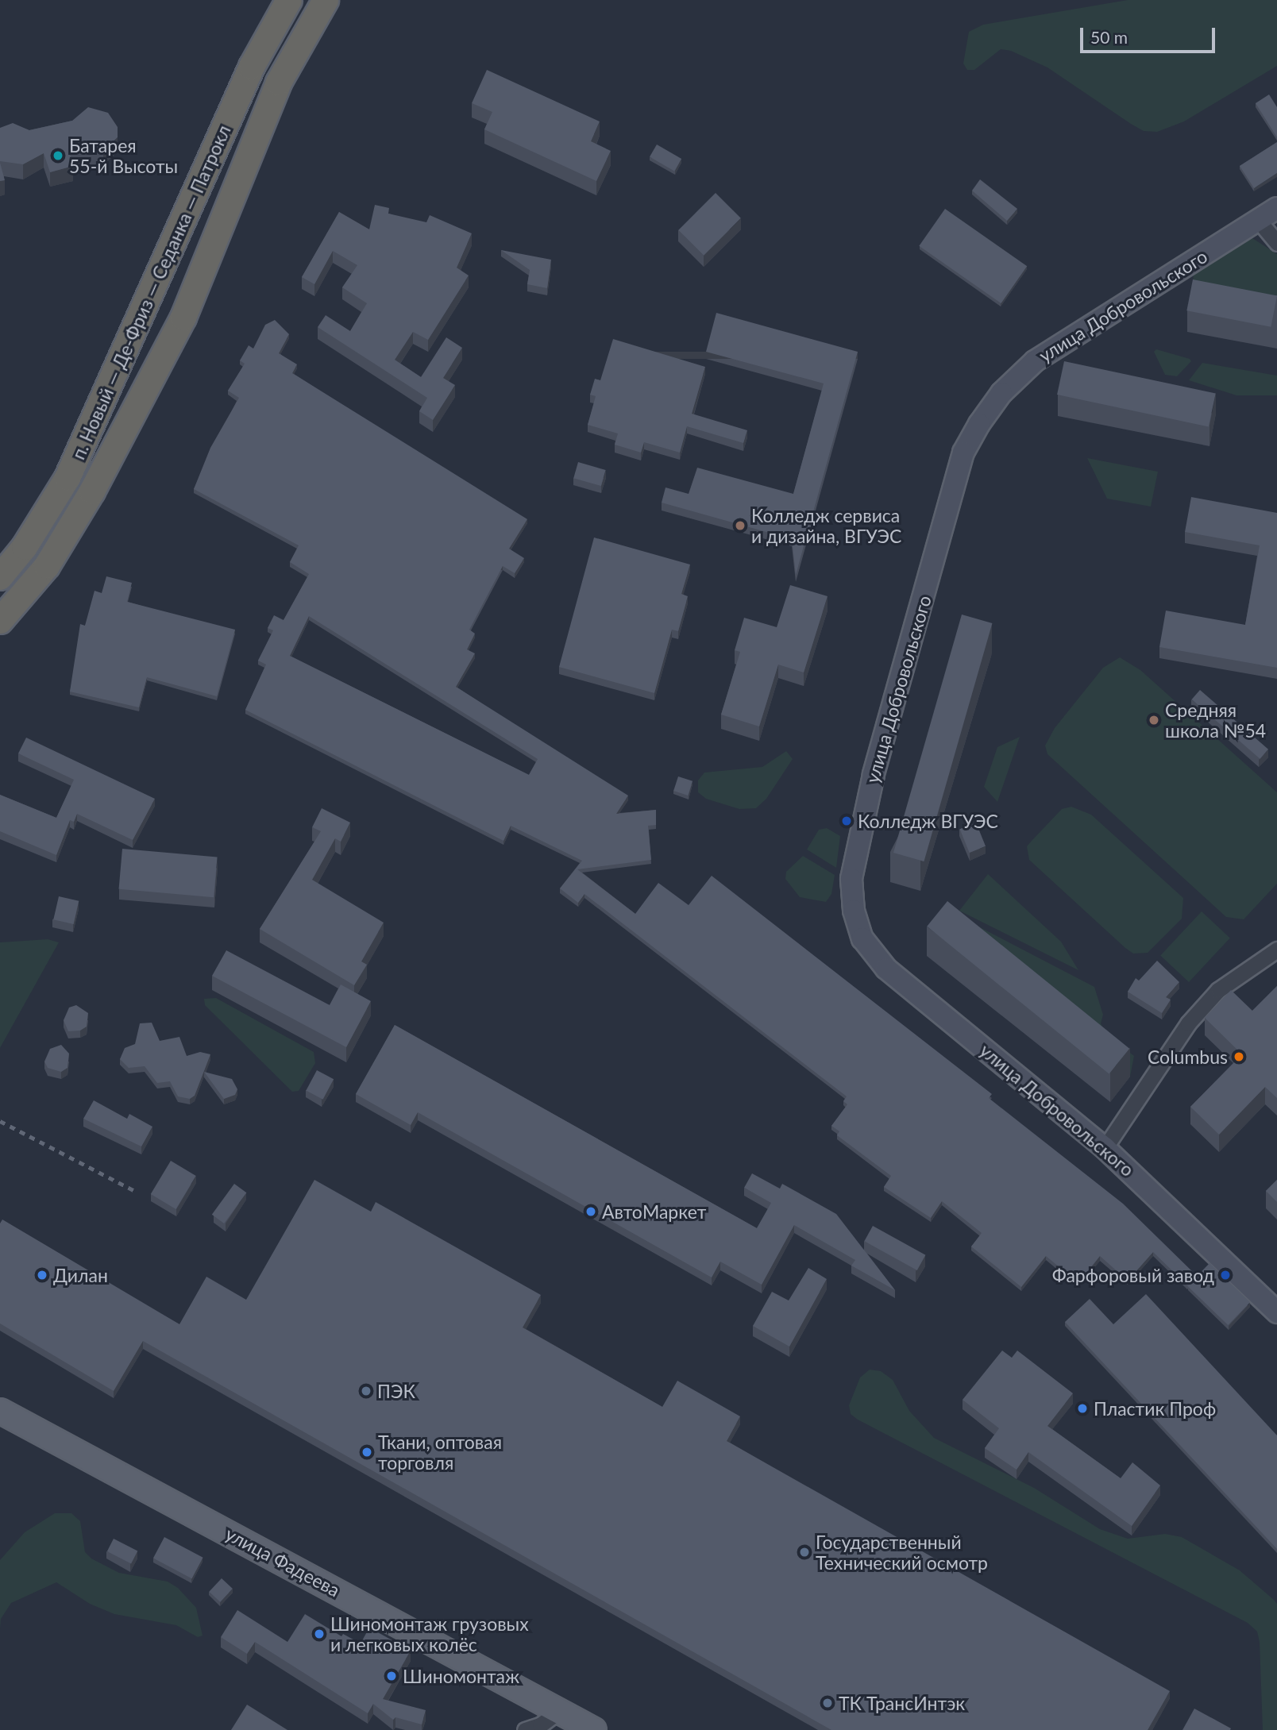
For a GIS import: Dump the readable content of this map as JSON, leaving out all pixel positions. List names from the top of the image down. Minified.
{"streets":{"highway":["п. Новый — Де-Фриз — Седанка — Патрокл"],"main road":["улица Добровольского","улица Фадеева"]},"places":["Батарея 55-й Высоты","Колледж сервиса и дизайна, ВГУЭС","Средняя школа №54","Колледж ВГУЭС","Columbus","АвтоМаркет","Дилан","Фарфоровый завод","ПЭК","Пластик Проф","Ткани, оптовая торговля","Государственный Технический осмотр","Шиномонтаж грузовых и легковых колёс","Шиномонтаж","ТК ТрансИнтэк"],"scale_bar":"50 m"}
